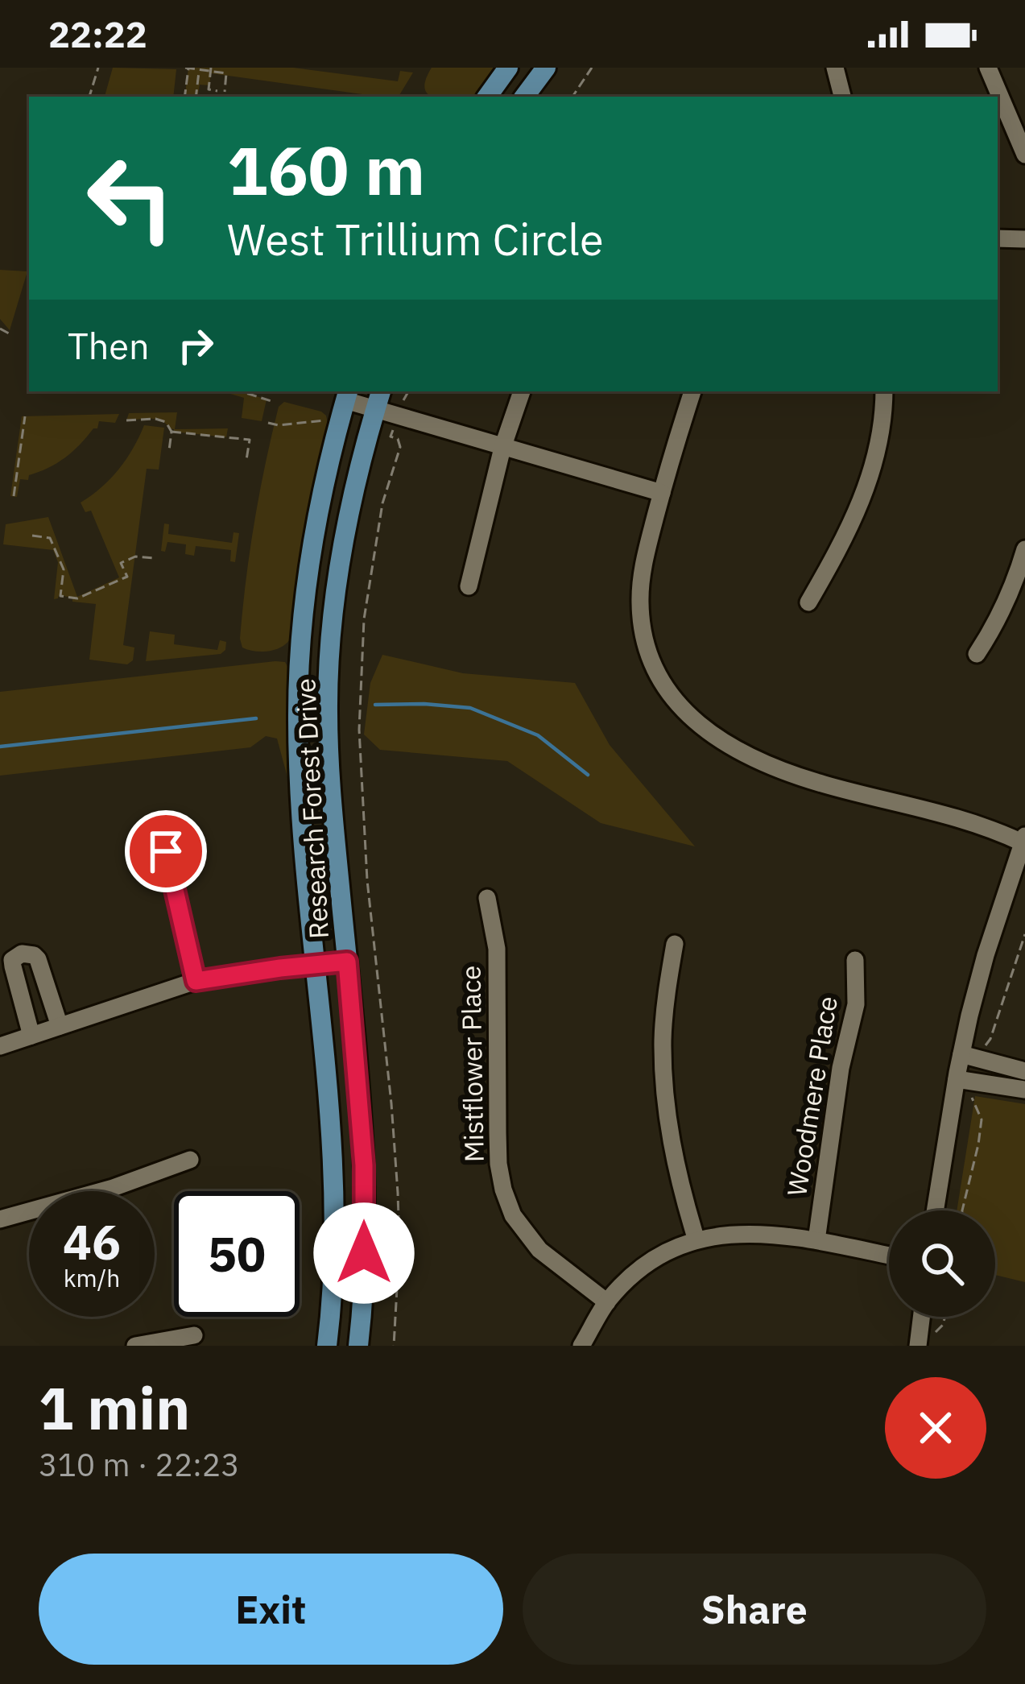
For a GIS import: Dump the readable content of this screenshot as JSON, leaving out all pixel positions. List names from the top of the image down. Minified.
{"streets":{"main road":["Research Forest Drive"],"street":["Mistflower Place","Woodmere Place"]},"page":{"status":"22:22","turn":["160 m","West Trillium Circle"],"then":"Then","speed":"46 km/h","limit":"50","heading":["1 min","310 m · 22:23"],"buttons":["Exit","Share"]}}
